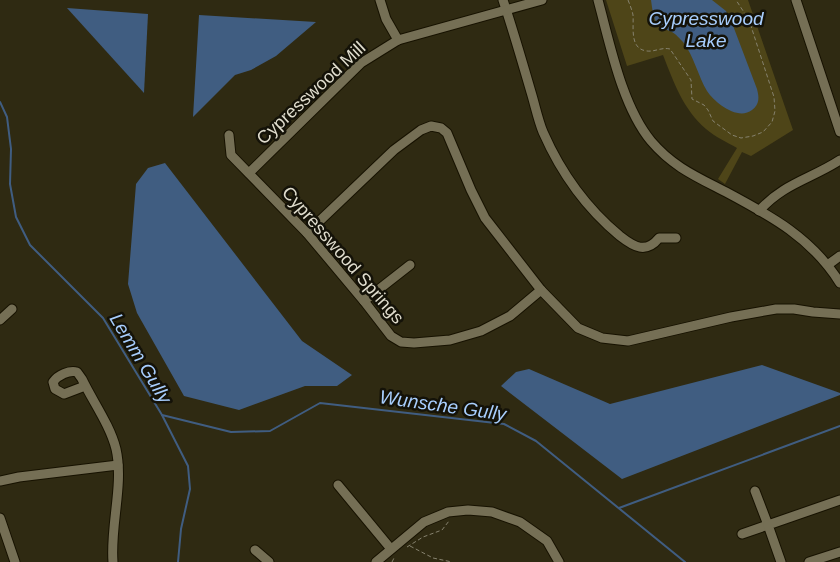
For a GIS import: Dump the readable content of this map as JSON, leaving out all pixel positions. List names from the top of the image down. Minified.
{"streets":{"street":["Cypresswood Mill","Cypresswood Springs"]},"crossings":[["Cypresswood Mill","Cypresswood Springs"]],"water":["Cypresswood Lake","Lemm Gully","Wunsche Gully"]}
